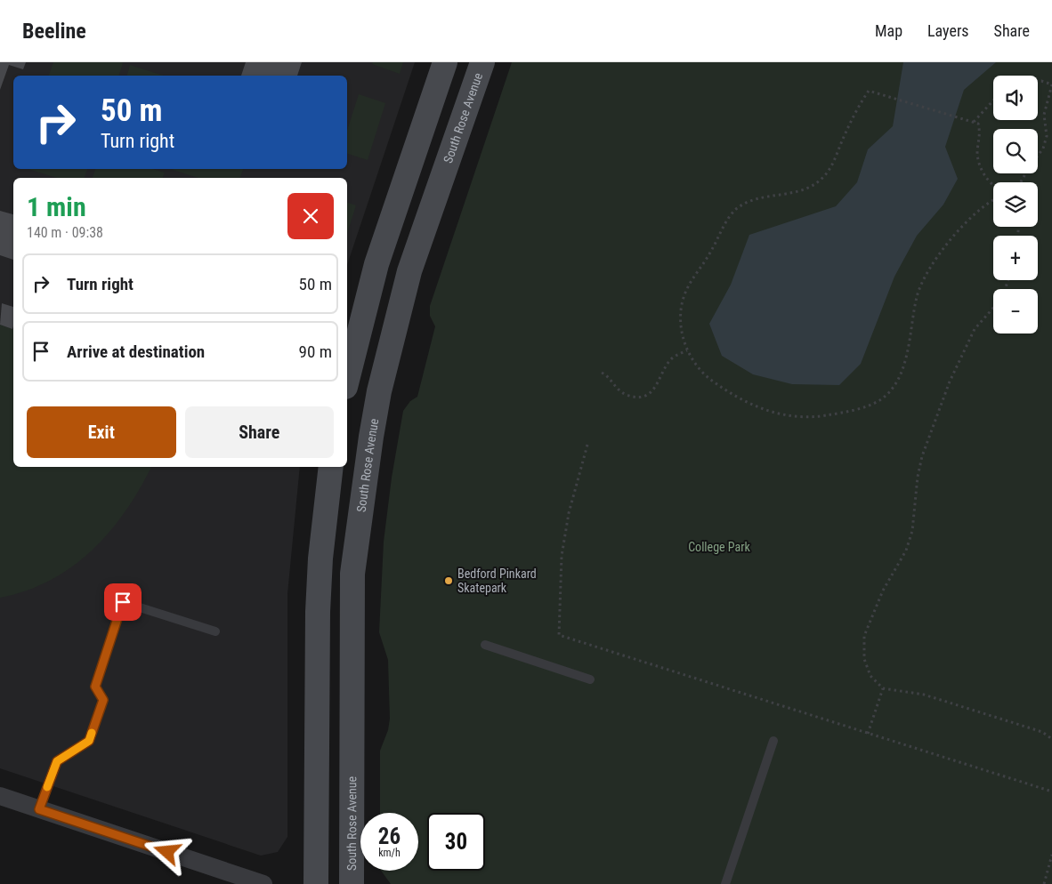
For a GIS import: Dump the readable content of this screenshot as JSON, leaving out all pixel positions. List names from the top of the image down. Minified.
{"streets":{"main road":["South Rose Avenue"]},"parks":["College Park"],"places":["Bedford Pinkard Skatepark"],"page":{"header":"Beeline","nav":["Map","Layers","Share"],"map_buttons":["+","−"],"turn":["50 m","Turn right"],"heading":["1 min","140 m · 09:38"],"list":[{"name":"Turn right","value":"50 m"},{"name":"Arrive at destination","value":"90 m"}],"buttons":["Exit","Share"],"speed":"26 km/h","limit":"30"}}
